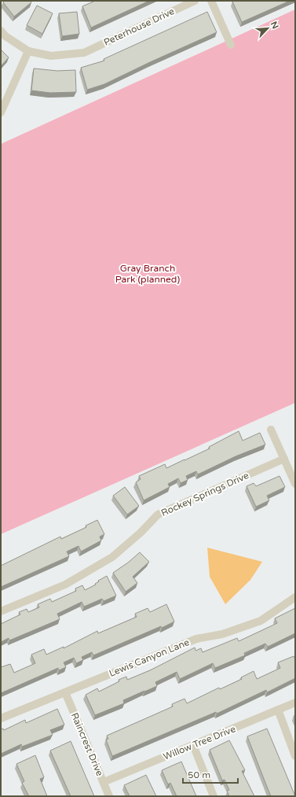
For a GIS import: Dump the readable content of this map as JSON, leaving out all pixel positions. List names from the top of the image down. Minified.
{"streets":{"street":["Peterhouse Drive","Rockey Springs Drive","Lewis Canyon Lane","Willow Tree Drive","Raincrest Drive"]},"crossings":[["Lewis Canyon Lane","Raincrest Drive"],["Willow Tree Drive","Raincrest Drive"]],"parks":["Gray Branch Park (planned)"],"scale_bar":"50 m","north":"top right"}
